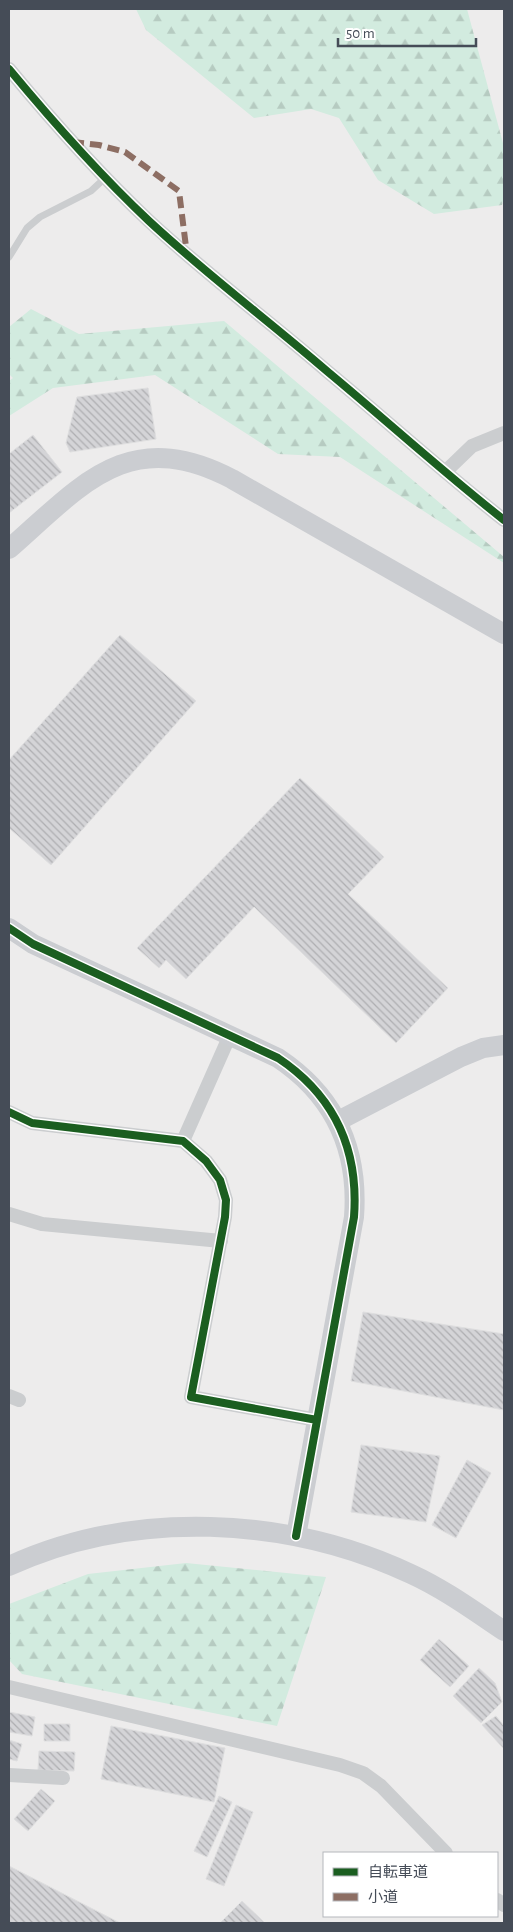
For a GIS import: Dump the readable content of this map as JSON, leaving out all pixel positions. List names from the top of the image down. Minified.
{"legend":["自転車道","小道"],"scale_bar":"50 m"}
